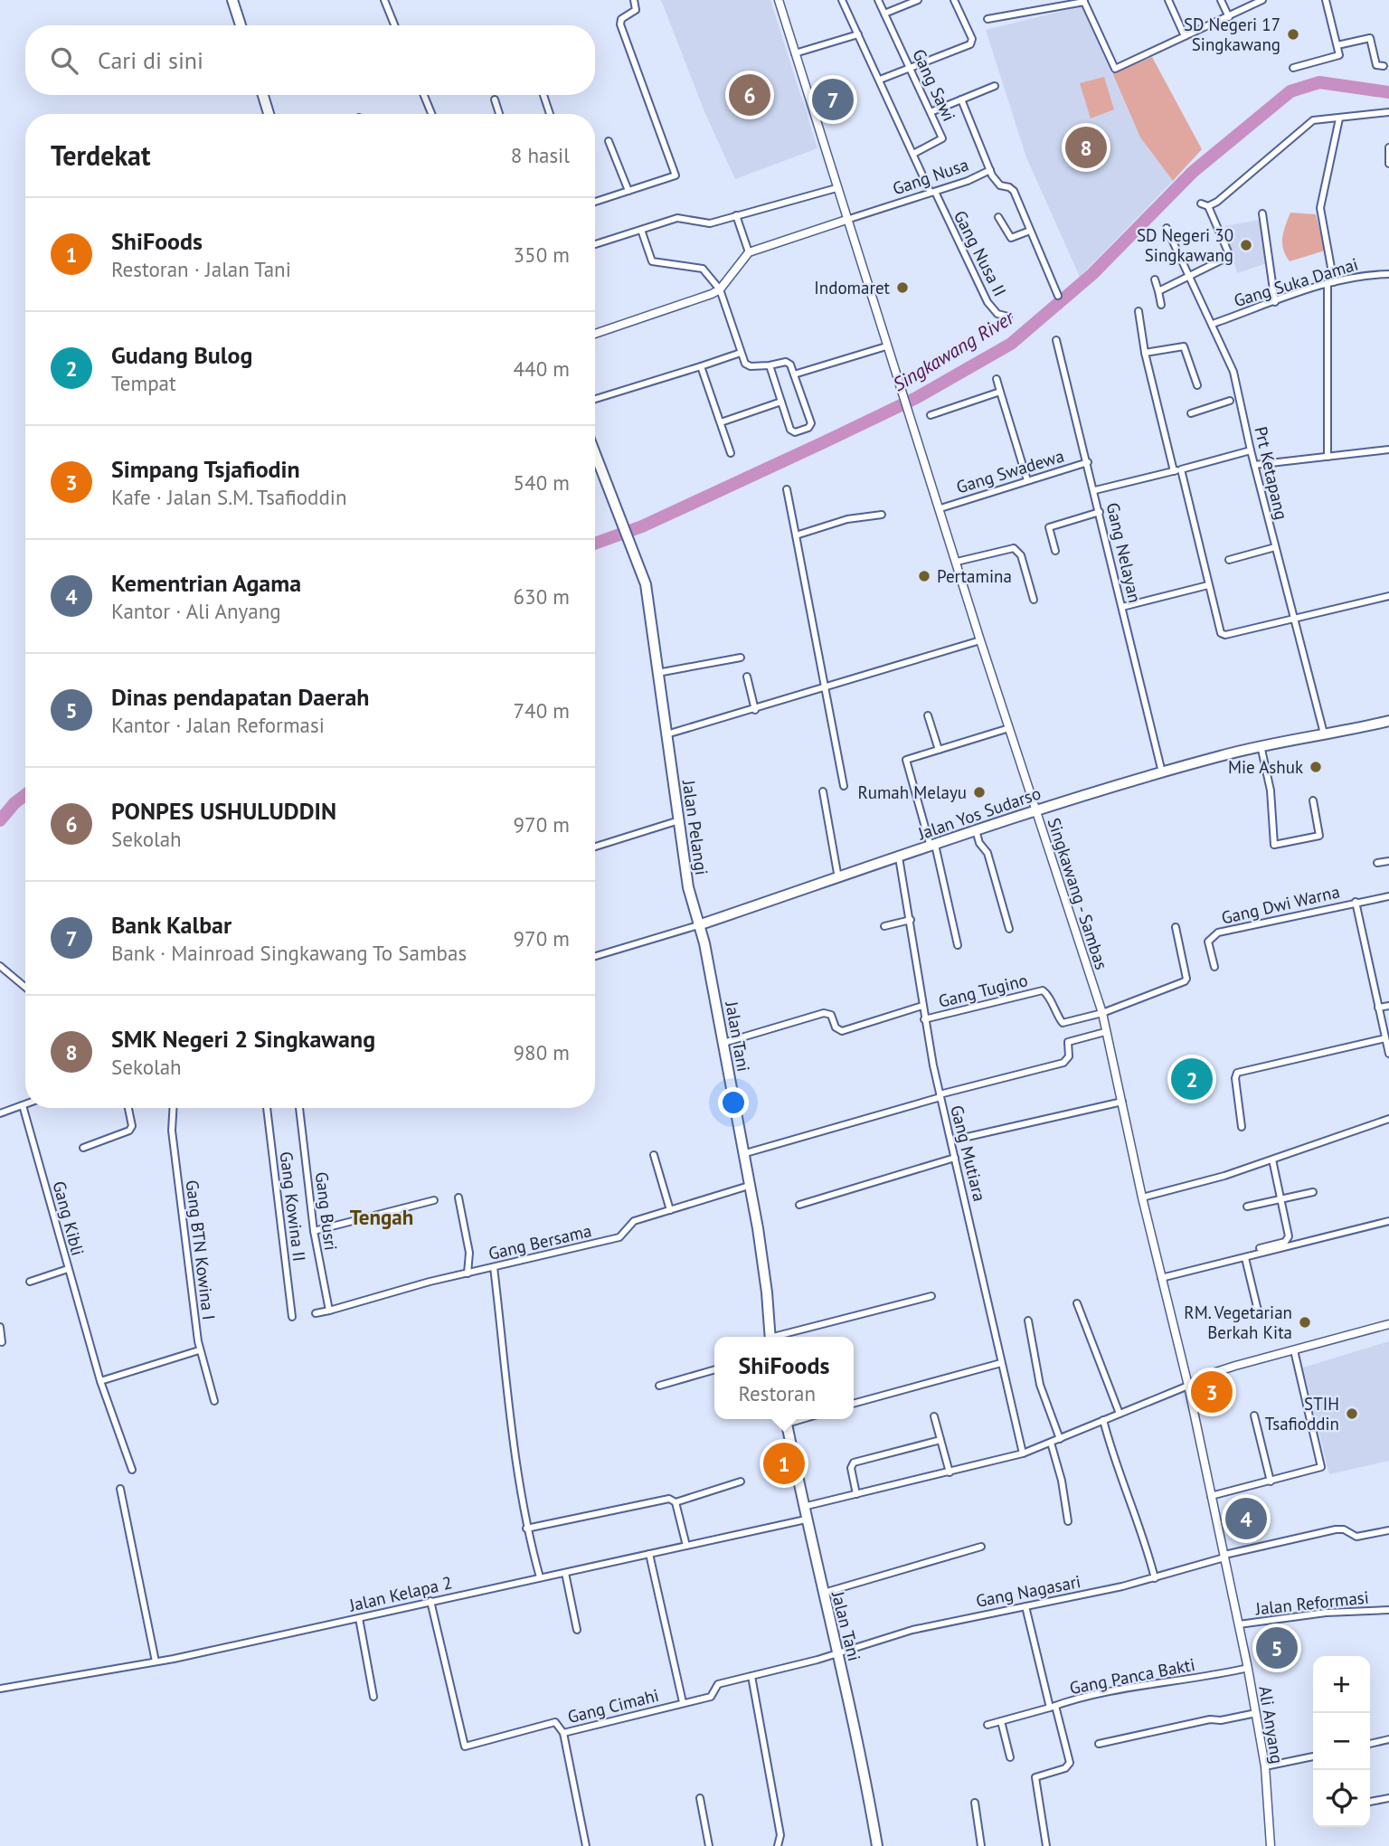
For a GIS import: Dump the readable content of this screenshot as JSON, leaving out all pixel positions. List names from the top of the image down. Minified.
{"streets":{"main road":["Jalan Yos Sudarso","Jalan Pelangi","Jalan Tani"],"street":["Gang Sawi","Gang Nusa","Gang Nusa II","Gang Suka Damai","Gang Swadewa","Prt Ketapang","Gang Nelayan","Singkawang - Sambas","Gang Dwi Warna","Gang Tugino","Gang Mutiara","Gang Kowina II","Gang Busri","Gang Kibli","Gang Bersama","Gang BTN Kowina I","Gang Nagasari","Jalan Kelapa 2","Jalan Reformasi","Gang Panca Bakti","Gang Cimahi","Ali Anyang"]},"crossings":[["Gang Sawi","Gang Nusa II"],["Gang Nusa","Gang Nusa II"],["Gang Nusa","Singkawang - Sambas"],["Gang Suka Damai","Prt Ketapang"],["Gang Swadewa","Gang Nelayan"],["Gang Swadewa","Singkawang - Sambas"],["Prt Ketapang","Jalan Yos Sudarso"],["Gang Nelayan","Jalan Yos Sudarso"],["Jalan Yos Sudarso","Jalan Pelangi"],["Jalan Yos Sudarso","Singkawang - Sambas"],["Jalan Yos Sudarso","Jalan Tani"],["Jalan Yos Sudarso","Gang Mutiara"],["Jalan Pelangi","Jalan Tani"],["Singkawang - Sambas","Gang Tugino"],["Singkawang - Sambas","Ali Anyang"],["Gang Tugino","Gang Mutiara"],["Jalan Tani","Gang Bersama"],["Jalan Tani","Gang Nagasari"],["Jalan Tani","Jalan Kelapa 2"],["Jalan Tani","Gang Cimahi"],["Gang Busri","Gang Bersama"],["Gang Nagasari","Gang Panca Bakti"],["Gang Nagasari","Gang Cimahi"],["Gang Nagasari","Ali Anyang"],["Jalan Kelapa 2","Gang Cimahi"],["Jalan Reformasi","Ali Anyang"],["Gang Panca Bakti","Ali Anyang"]],"districts":["Tengah"],"water":["Singkawang River"],"places":["SD Negeri 17 Singkawang","SD Negeri 30 Singkawang","Indomaret","Pertamina","Mie Ashuk","Rumah Melayu","RM. Vegetarian Berkah Kita","STIH Tsafioddin"],"page":{"search":"Cari di sini","pins":["6","7","8","2","3","1","4","5"],"heading":["Terdekat","8 hasil"],"list":[{"mark":"1","name":"ShiFoods","note":"Restoran · Jalan Tani","value":"350 m"},{"mark":"2","name":"Gudang Bulog","note":"Tempat","value":"440 m"},{"mark":"3","name":"Simpang Tsjafiodin","note":"Kafe · Jalan S.M. Tsafioddin","value":"540 m"},{"mark":"4","name":"Kementrian Agama","note":"Kantor · Ali Anyang","value":"630 m"},{"mark":"5","name":"Dinas pendapatan Daerah","note":"Kantor · Jalan Reformasi","value":"740 m"},{"mark":"6","name":"PONPES USHULUDDIN","note":"Sekolah","value":"970 m"},{"mark":"7","name":"Bank Kalbar","note":"Bank · Mainroad Singkawang To Sambas","value":"970 m"},{"mark":"8","name":"SMK Negeri 2 Singkawang","note":"Sekolah","value":"980 m"}],"popup":["ShiFoods","Restoran"],"map_buttons":["+","−"]}}
